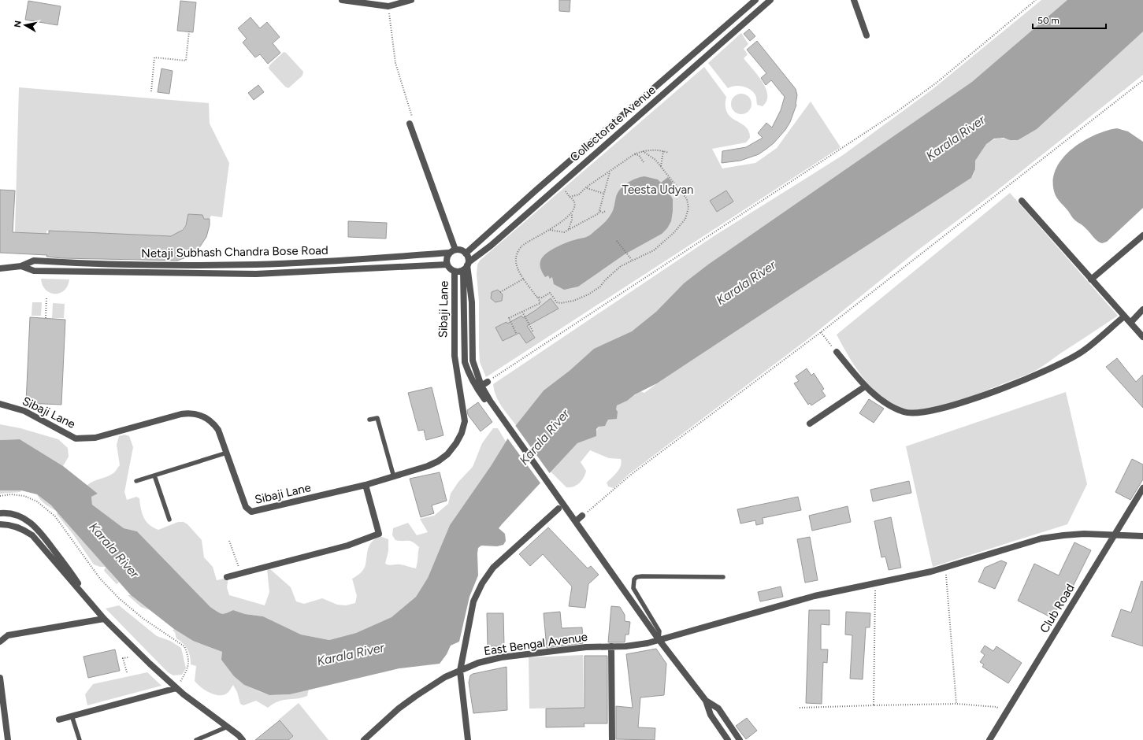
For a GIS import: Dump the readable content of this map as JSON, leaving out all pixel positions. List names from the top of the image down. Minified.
{"streets":{"street":["Collectorate Avenue","Netaji Subhash Chandra Bose Road","Sibaji Lane","Club Road","East Bengal Avenue"]},"crossings":[["Collectorate Avenue","Netaji Subhash Chandra Bose Road"],["Collectorate Avenue","Sibaji Lane"],["Netaji Subhash Chandra Bose Road","Sibaji Lane"],["Club Road","East Bengal Avenue"]],"water":["Karala River"],"parks":["Teesta Udyan"],"scale_bar":"50 m","north":"left"}
